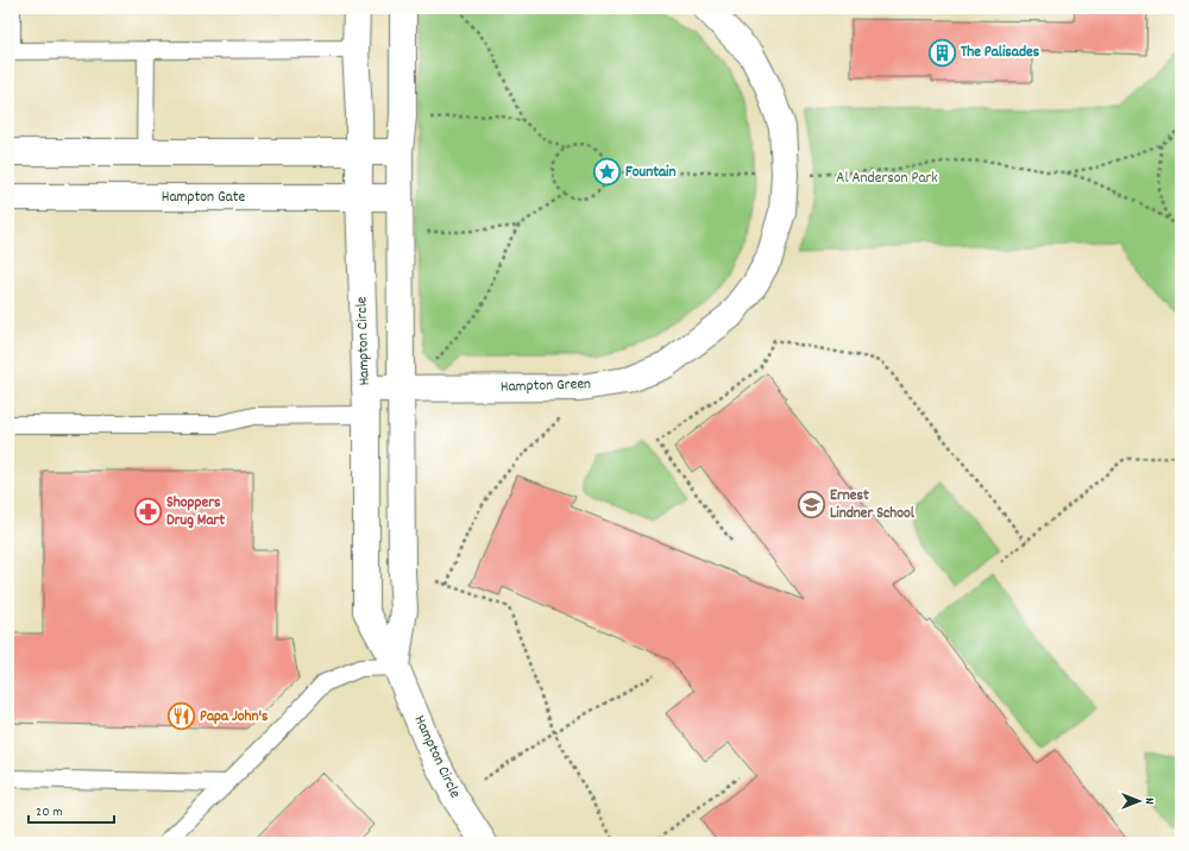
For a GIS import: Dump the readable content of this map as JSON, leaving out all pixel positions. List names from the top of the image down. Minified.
{"streets":{"street":["Hampton Gate","Hampton Circle","Hampton Green"]},"crossings":[["Hampton Gate","Hampton Circle"],["Hampton Circle","Hampton Green"]],"parks":["Al Anderson Park"],"places":{"building":["The Palisades"],"place":["Fountain"],"school or university":["Ernest Lindner School"],"pharmacy":["Shoppers Drug Mart"],"restaurant":["Papa John's"]},"scale_bar":"20 m","north":"right"}
